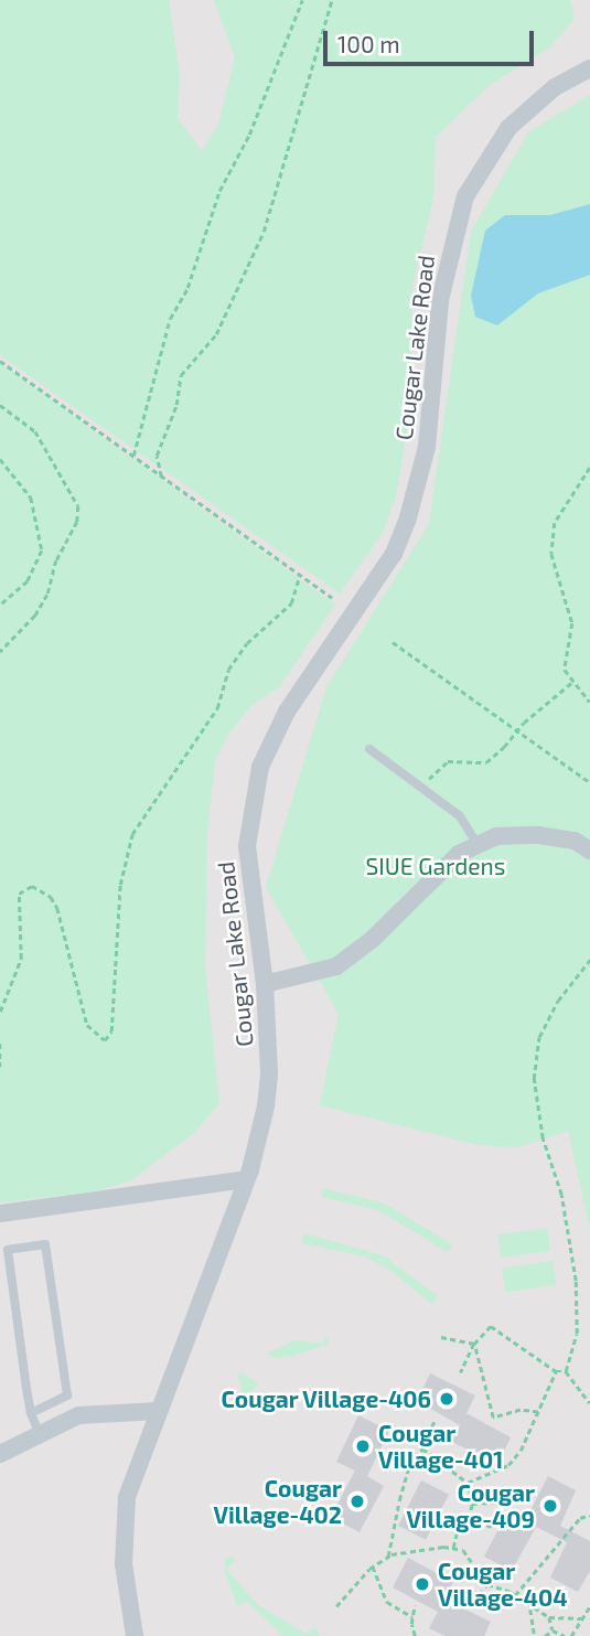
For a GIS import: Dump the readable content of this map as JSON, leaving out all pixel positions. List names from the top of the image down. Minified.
{"streets":{"street":["Cougar Lake Road"]},"parks":["SIUE Gardens"],"places":["Cougar Village-406","Cougar Village-401","Cougar Village-402","Cougar Village-409","Cougar Village-404"],"scale_bar":"100 m"}
